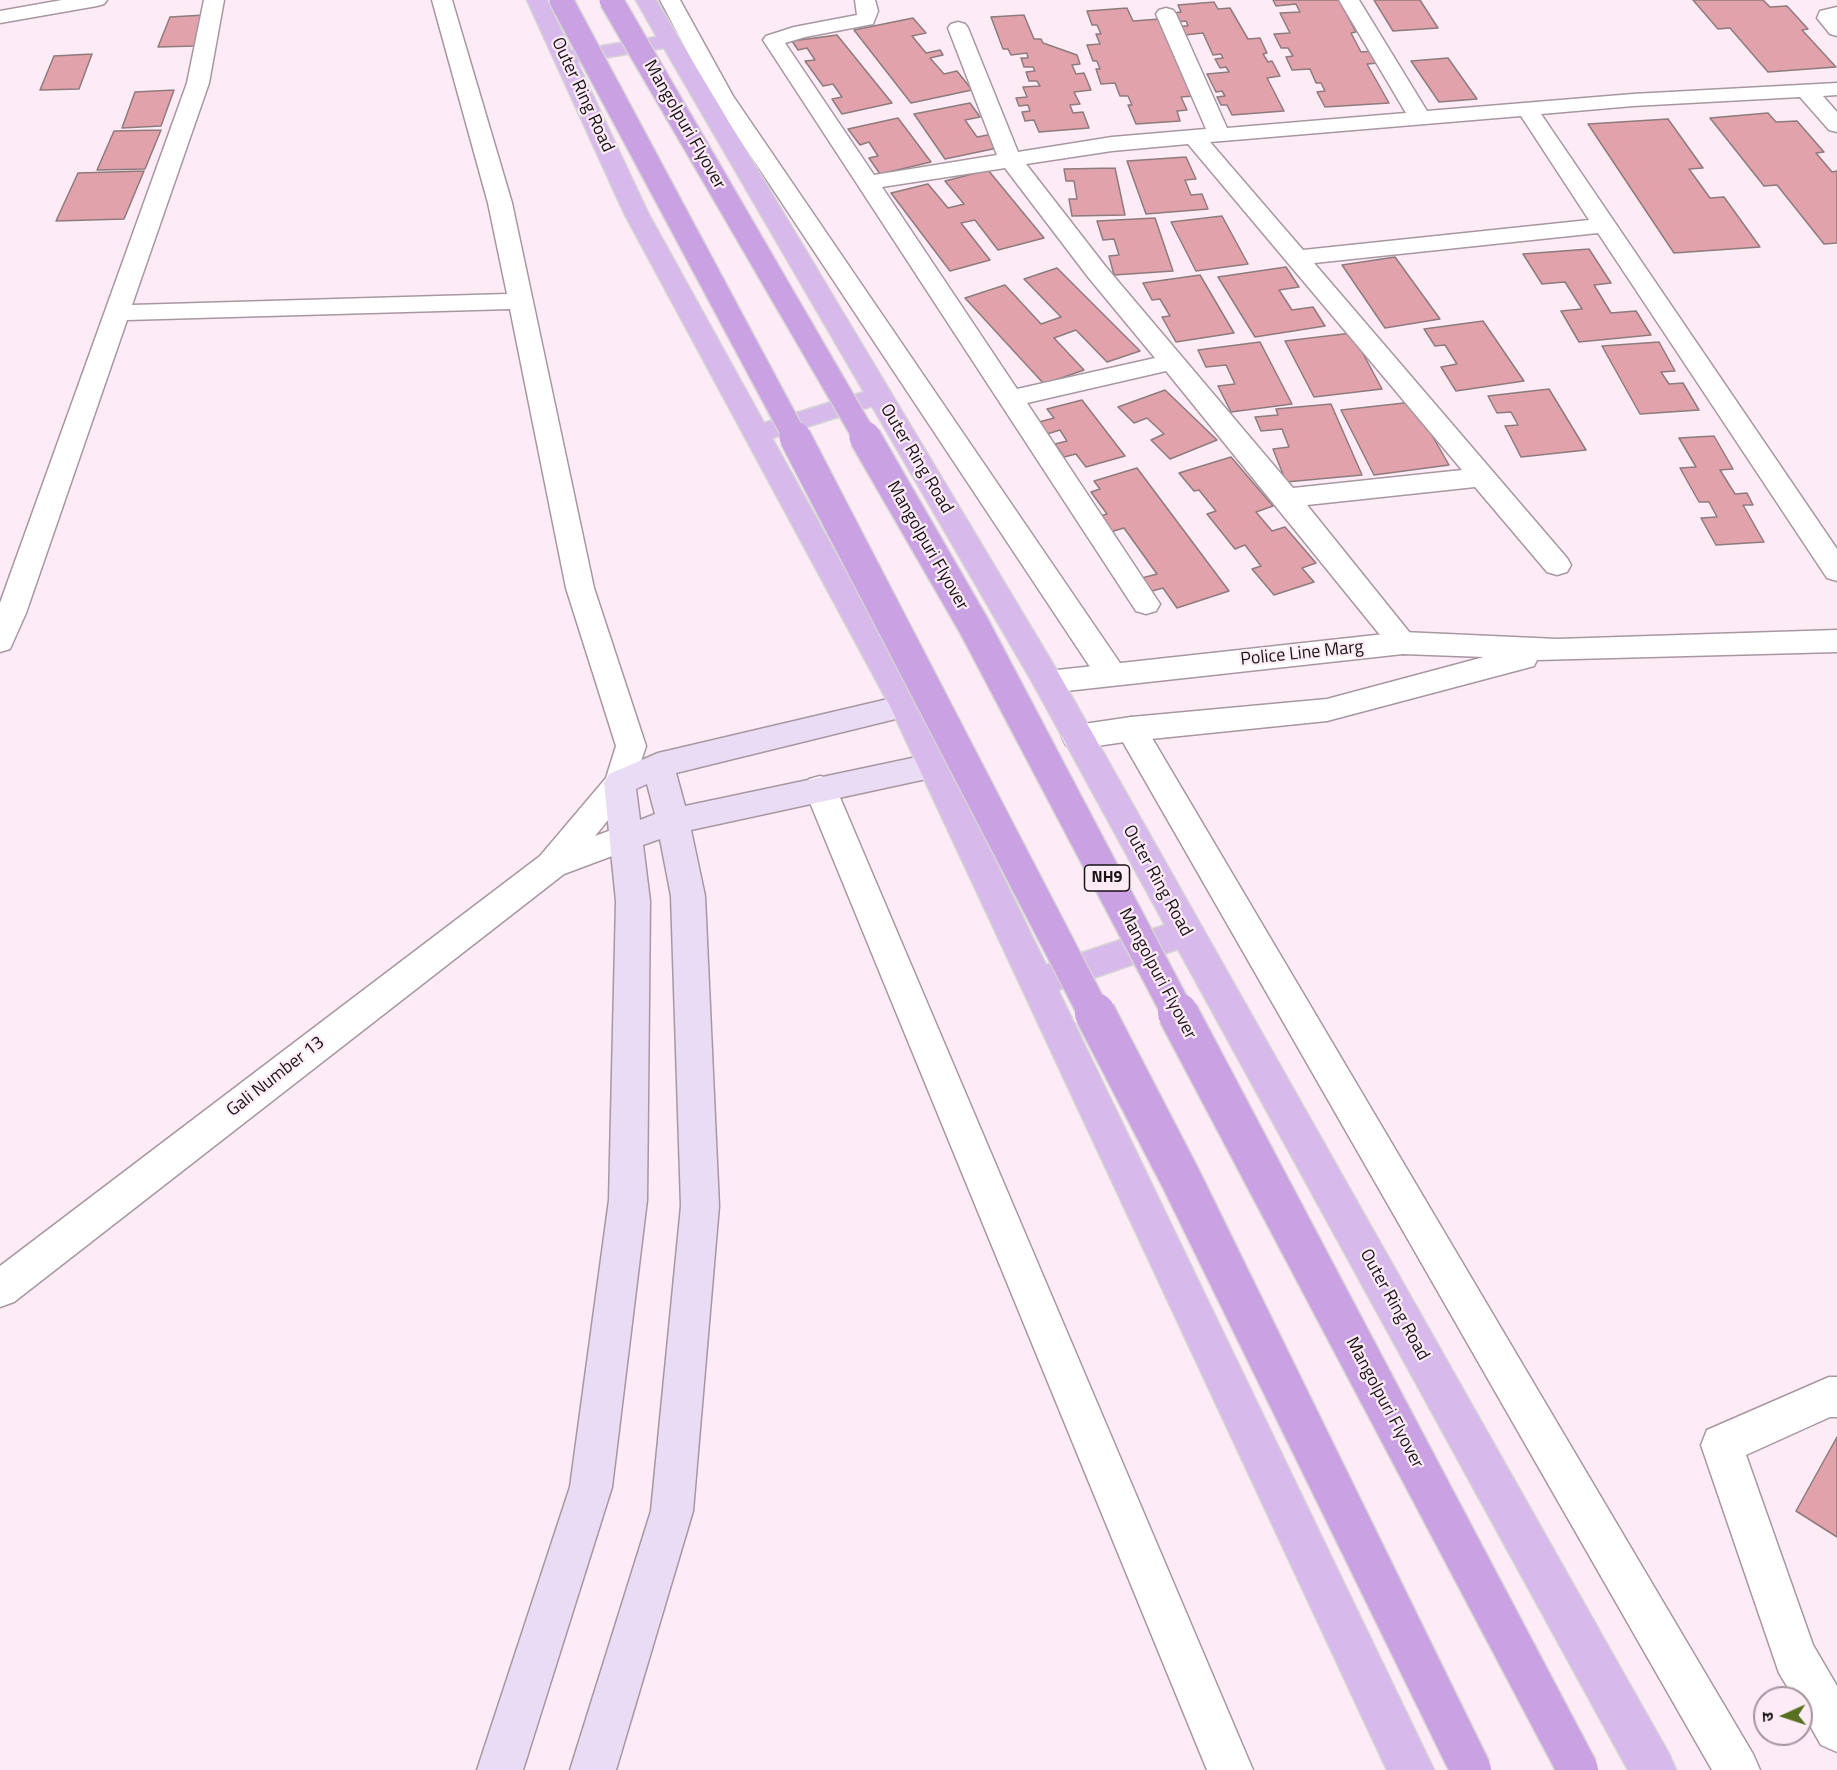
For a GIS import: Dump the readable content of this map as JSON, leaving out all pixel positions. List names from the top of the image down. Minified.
{"streets":{"highway":["Mangolpuri Flyover","NH9"],"main road":["Outer Ring Road"],"street":["Police Line Marg","Gali Number 13"]},"crossings":[["Outer Ring Road","Police Line Marg"]],"north":"left"}
